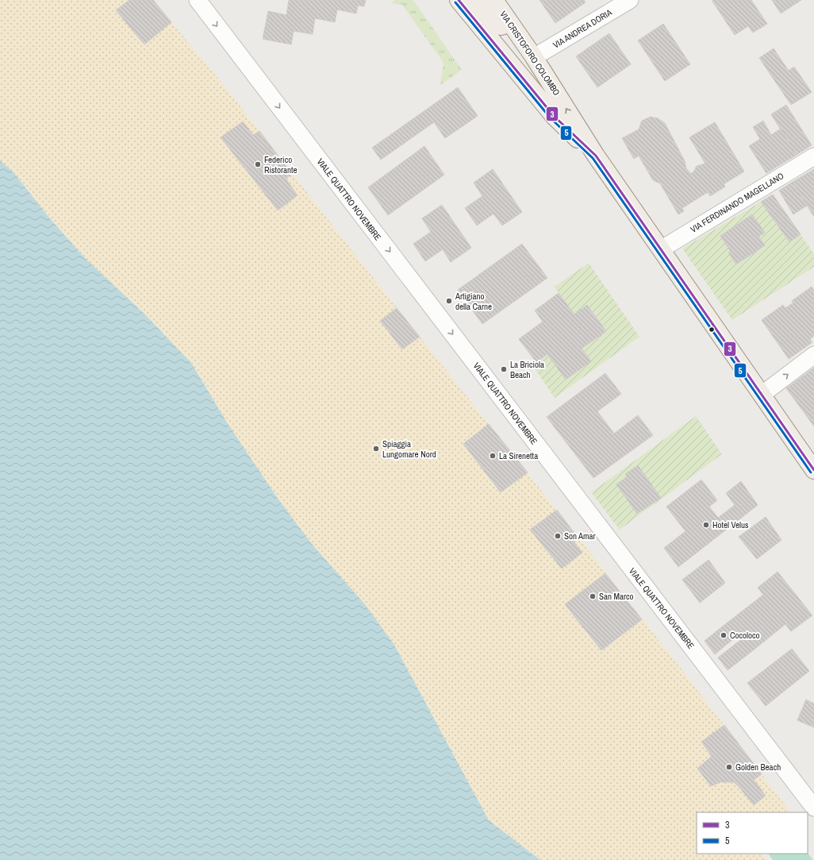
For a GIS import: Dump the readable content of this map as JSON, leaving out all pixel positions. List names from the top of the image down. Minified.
{"streets":{"main road":["VIA CRISTOFORO COLOMBO"],"street":["VIA ANDREA DORIA","VIALE QUATTRO NOVEMBRE","VIA FERDINANDO MAGELLANO"]},"crossings":[["VIA ANDREA DORIA","VIA CRISTOFORO COLOMBO"],["VIA CRISTOFORO COLOMBO","VIA FERDINANDO MAGELLANO"]],"one_way":["VIALE QUATTRO NOVEMBRE"],"places":["Federico Ristorante","Artigiano della Carne","La Briciola Beach","Spiaggia Lungomare Nord","La Sirenetta","Hotel Velus","Son Amar","San Marco","Cocoloco","Golden Beach"],"lines":["transit line 3","transit line 5"],"legend":["3","5"]}
